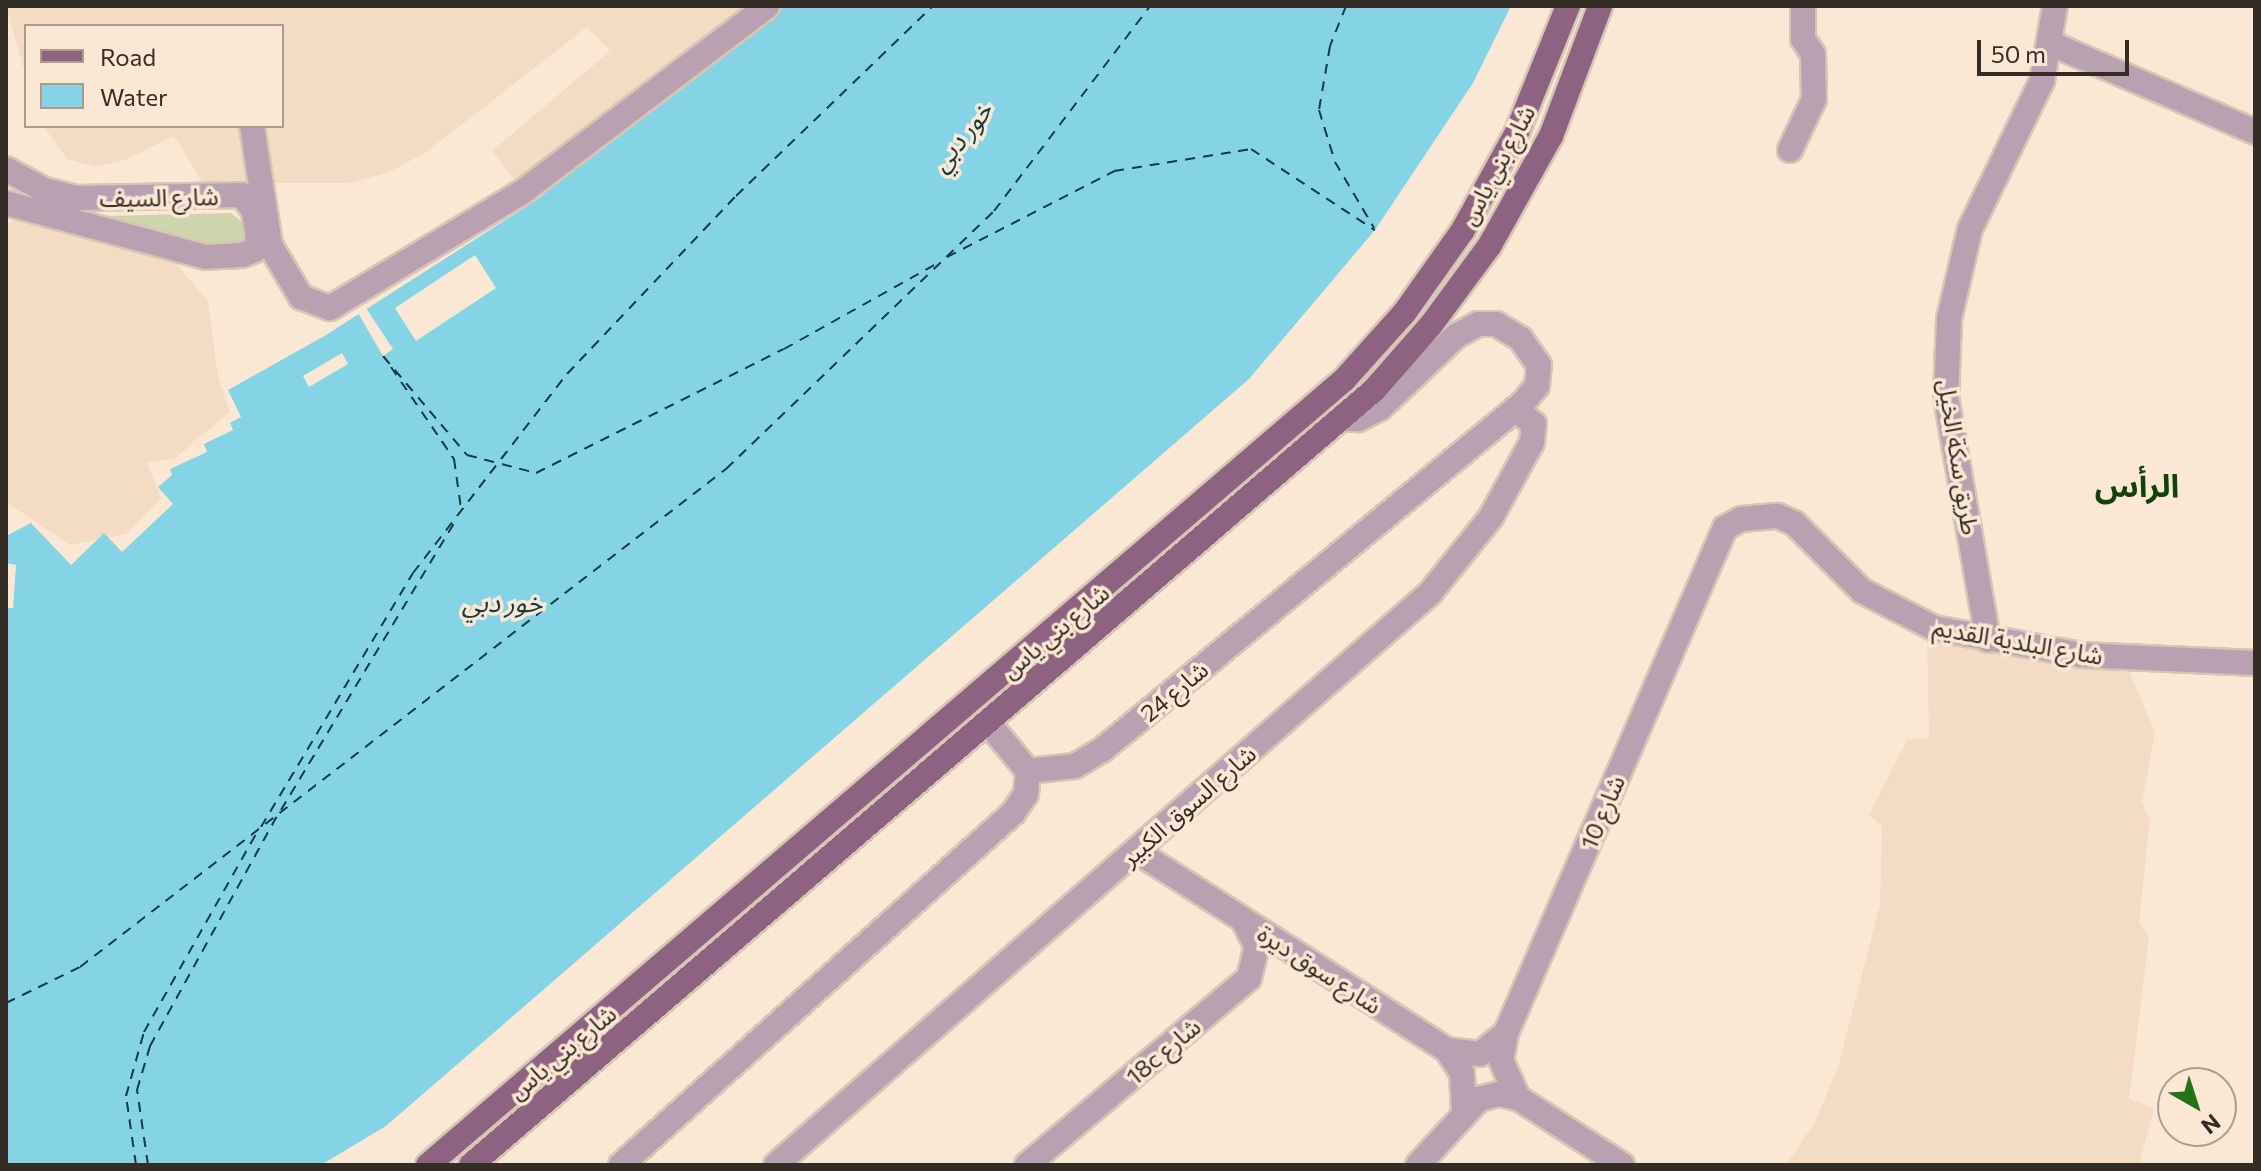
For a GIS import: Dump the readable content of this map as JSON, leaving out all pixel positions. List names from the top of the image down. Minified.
{"streets":{"main road":["شارع بني ياس"],"street":["شارع السيف","طريق سكة الخيل","شارع البلدية القديم","شارع 24","شارع السوق الكبير","شارع 10","شارع سوق ديرة","18c شارع"]},"crossings":[["شارع بني ياس","شارع 24"],["طريق سكة الخيل","شارع البلدية القديم"],["شارع البلدية القديم","شارع 10"],["شارع 24","شارع السوق الكبير"],["شارع السوق الكبير","شارع سوق ديرة"],["شارع سوق ديرة","18c شارع"]],"districts":["الرأس"],"water":["خور دبي"],"legend":["Road","Water"],"scale_bar":"50 m","north":"bottom right"}
